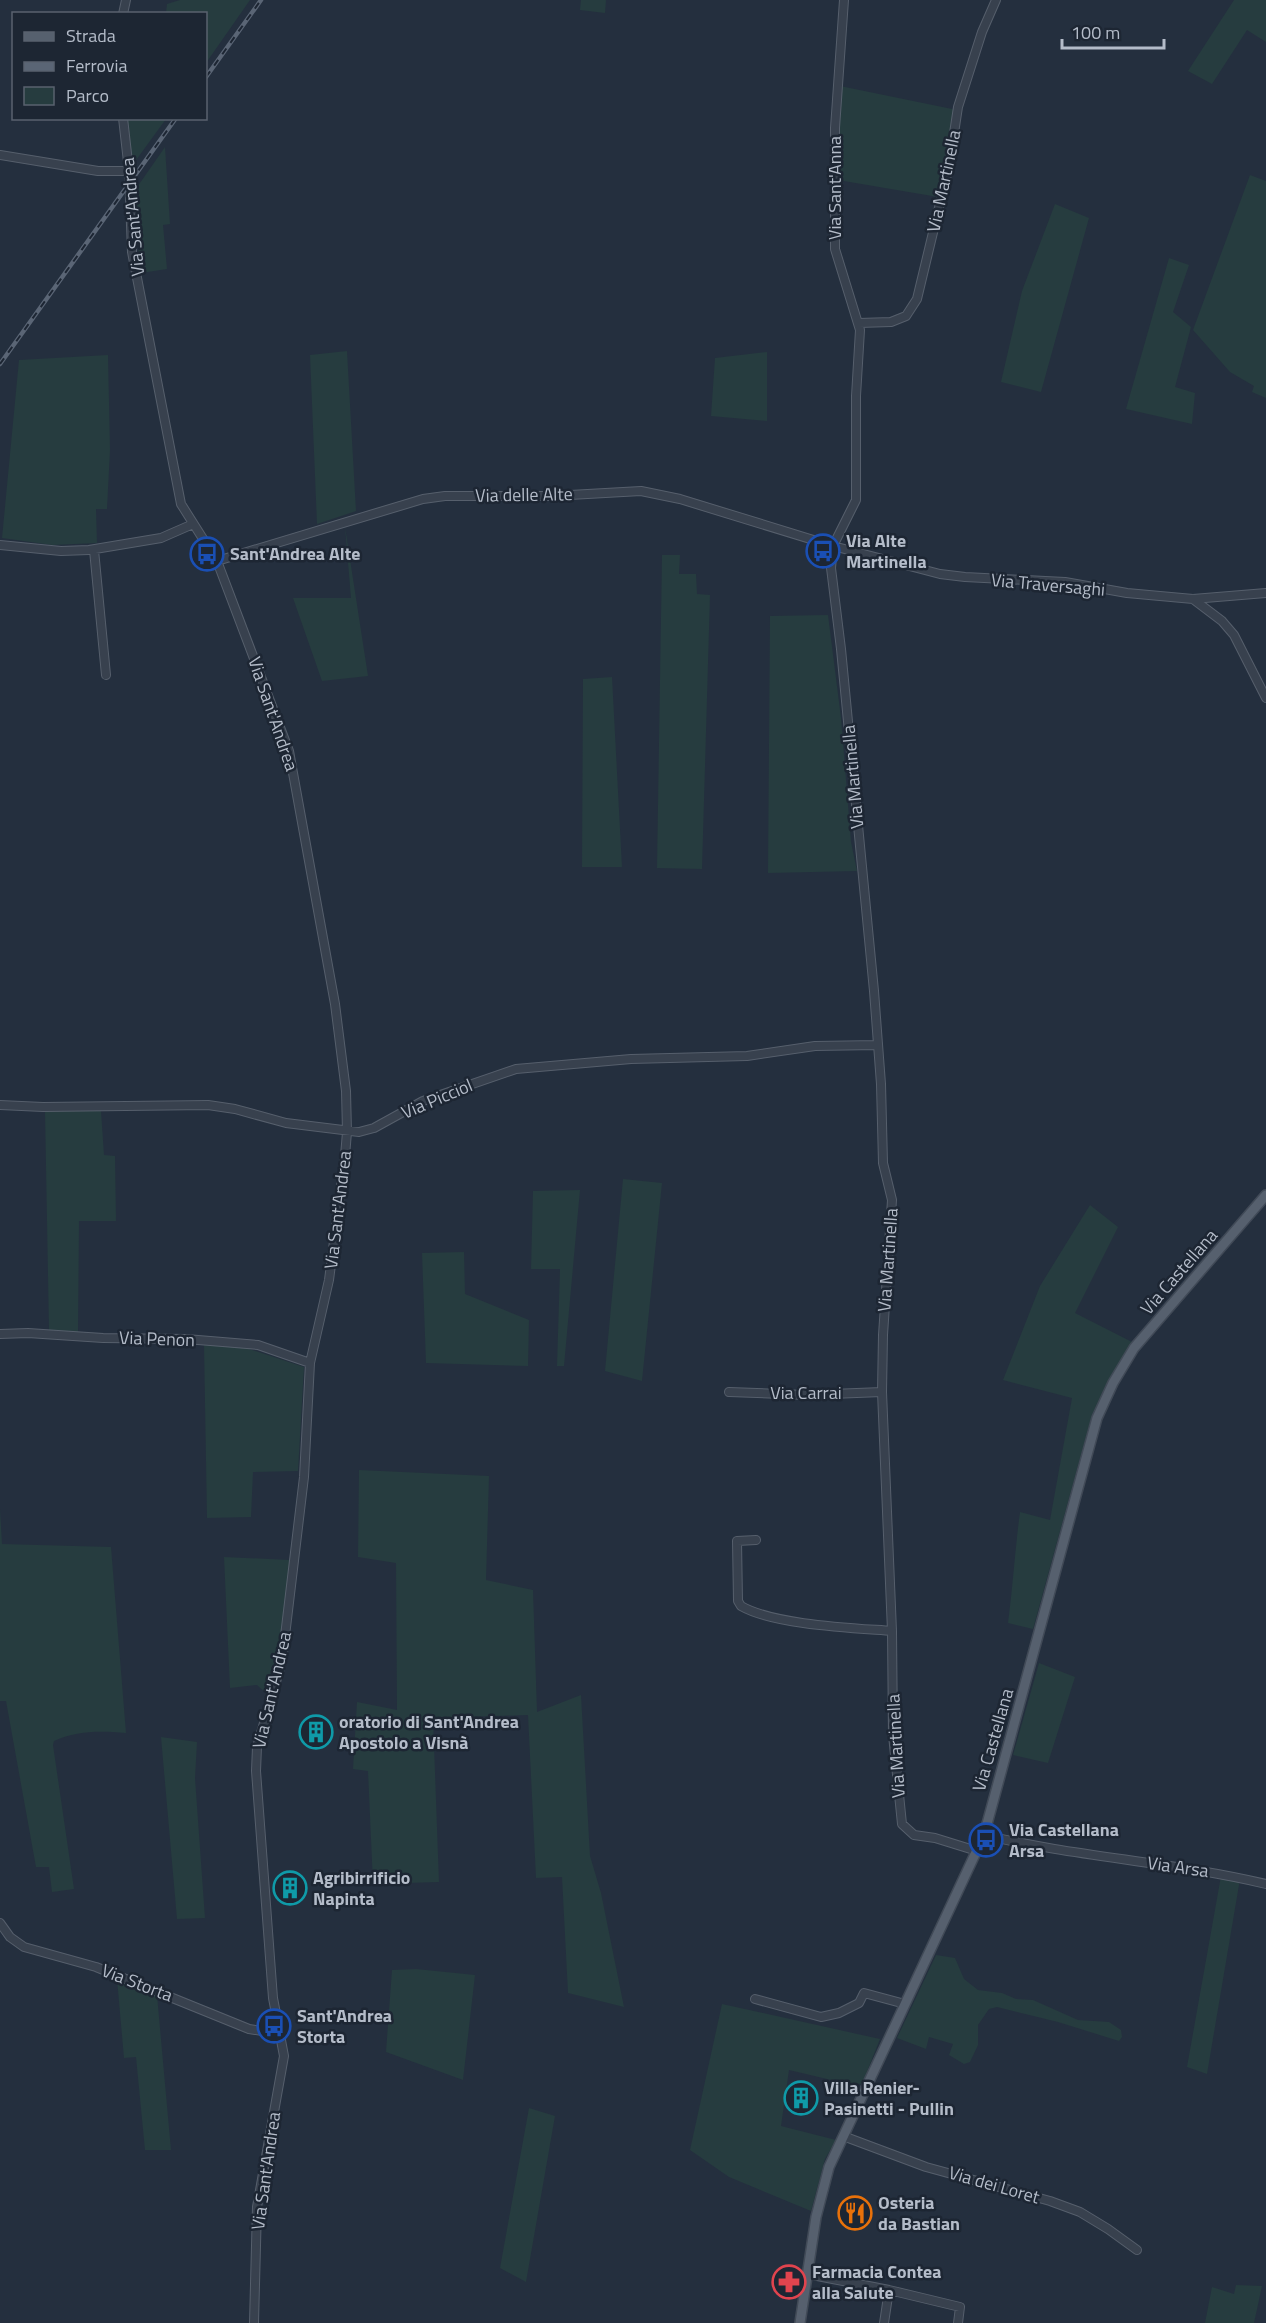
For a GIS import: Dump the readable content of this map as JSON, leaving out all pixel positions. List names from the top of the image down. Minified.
{"streets":{"main road":["Via Castellana"],"street":["Via Martinella","Via Sant'Anna","Via Sant'Andrea","Via delle Alte","Via Traversaghi","Via Picciol","Via Penon","Via Carrai","Via Arsa","Via Storta","Via dei Loret"]},"crossings":[["Via Martinella","Via Sant'Anna"],["Via Martinella","Via delle Alte"],["Via Martinella","Via Traversaghi"],["Via Martinella","Via Picciol"],["Via Martinella","Via Castellana"],["Via Martinella","Via Carrai"],["Via Sant'Anna","Via delle Alte"],["Via Sant'Anna","Via Traversaghi"],["Via Sant'Andrea","Via delle Alte"],["Via Sant'Andrea","Via Picciol"],["Via Sant'Andrea","Via Penon"],["Via Sant'Andrea","Via Storta"],["Via delle Alte","Via Traversaghi"],["Via Castellana","Via Arsa"],["Via Castellana","Via dei Loret"]],"places":{"bus stop":["Via Alte Martinella","Sant'Andrea Alte","Via Castellana Arsa","Sant'Andrea Storta"],"building":["oratorio di Sant'Andrea Apostolo a Visnà","Agribirrificio Napinta","Villa Renier- Pasinetti - Pullin"],"restaurant":["Osteria da Bastian"],"pharmacy":["Farmacia Contea alla Salute"]},"legend":["Strada","Ferrovia","Parco"],"scale_bar":"100 m"}
